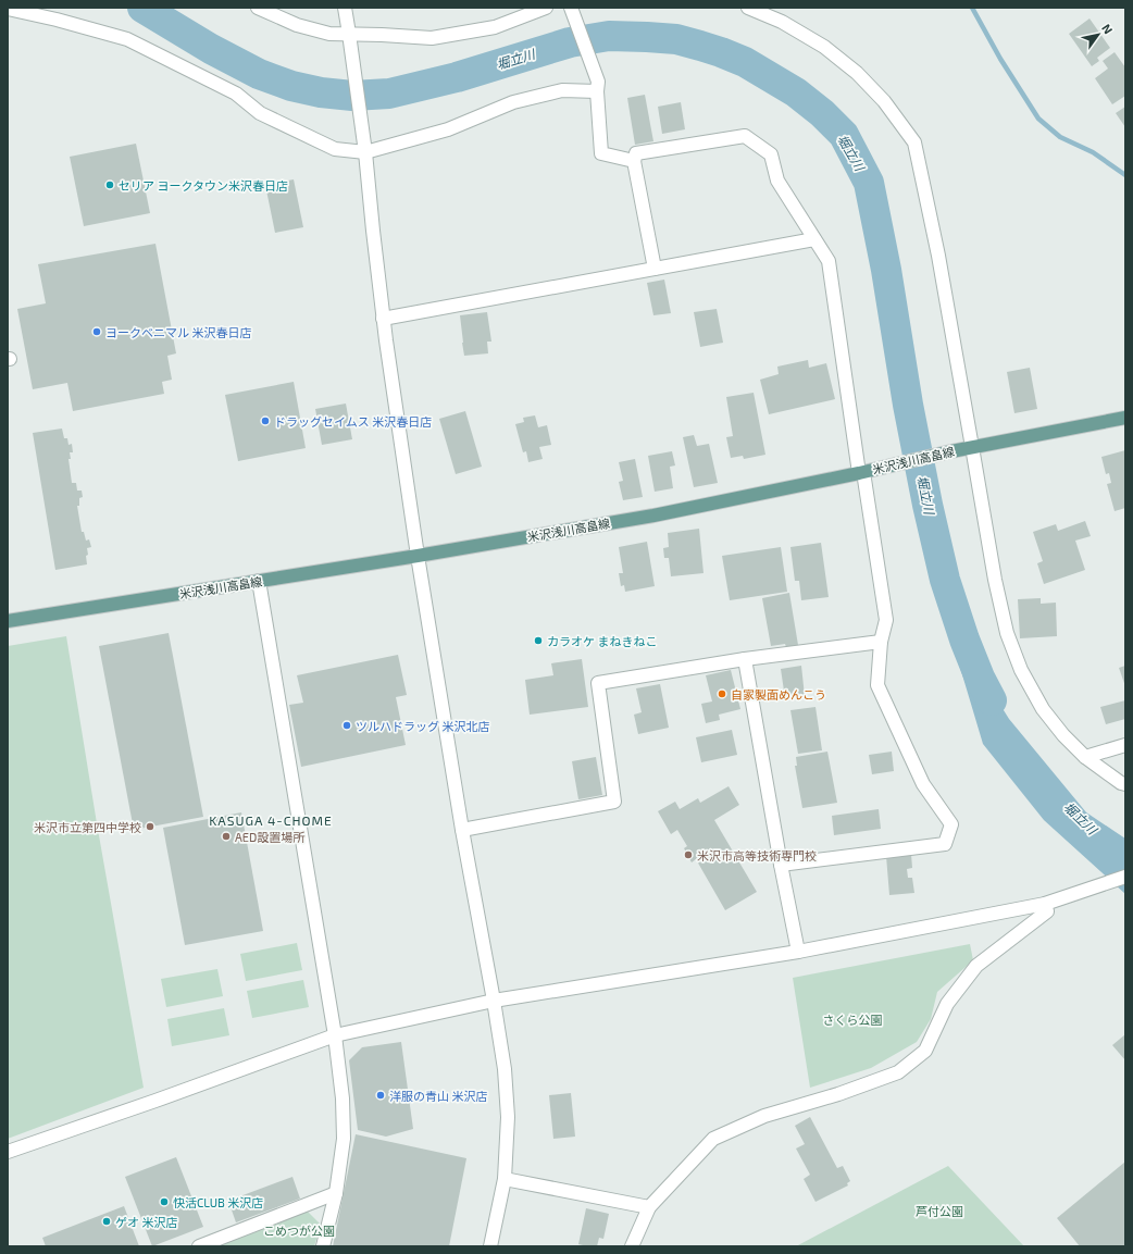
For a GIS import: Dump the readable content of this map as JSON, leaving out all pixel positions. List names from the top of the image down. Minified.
{"streets":{"main road":["米沢浅川高畠線"]},"districts":["KASUGA 4-CHOME"],"water":["堀立川"],"parks":["さくら公園","芦付公園","こめつが公園"],"places":["セリア ヨークタウン米沢春日店","ヨークベニマル 米沢春日店","ドラッグセイムス 米沢春日店","カラオケ まねきねこ","自家製面めんこう","ツルハドラッグ 米沢北店","米沢市立第四中学校","AED設置場所","米沢市高等技術専門校","洋服の青山 米沢店","快活CLUB 米沢店","ゲオ 米沢店"],"north":"top right"}
